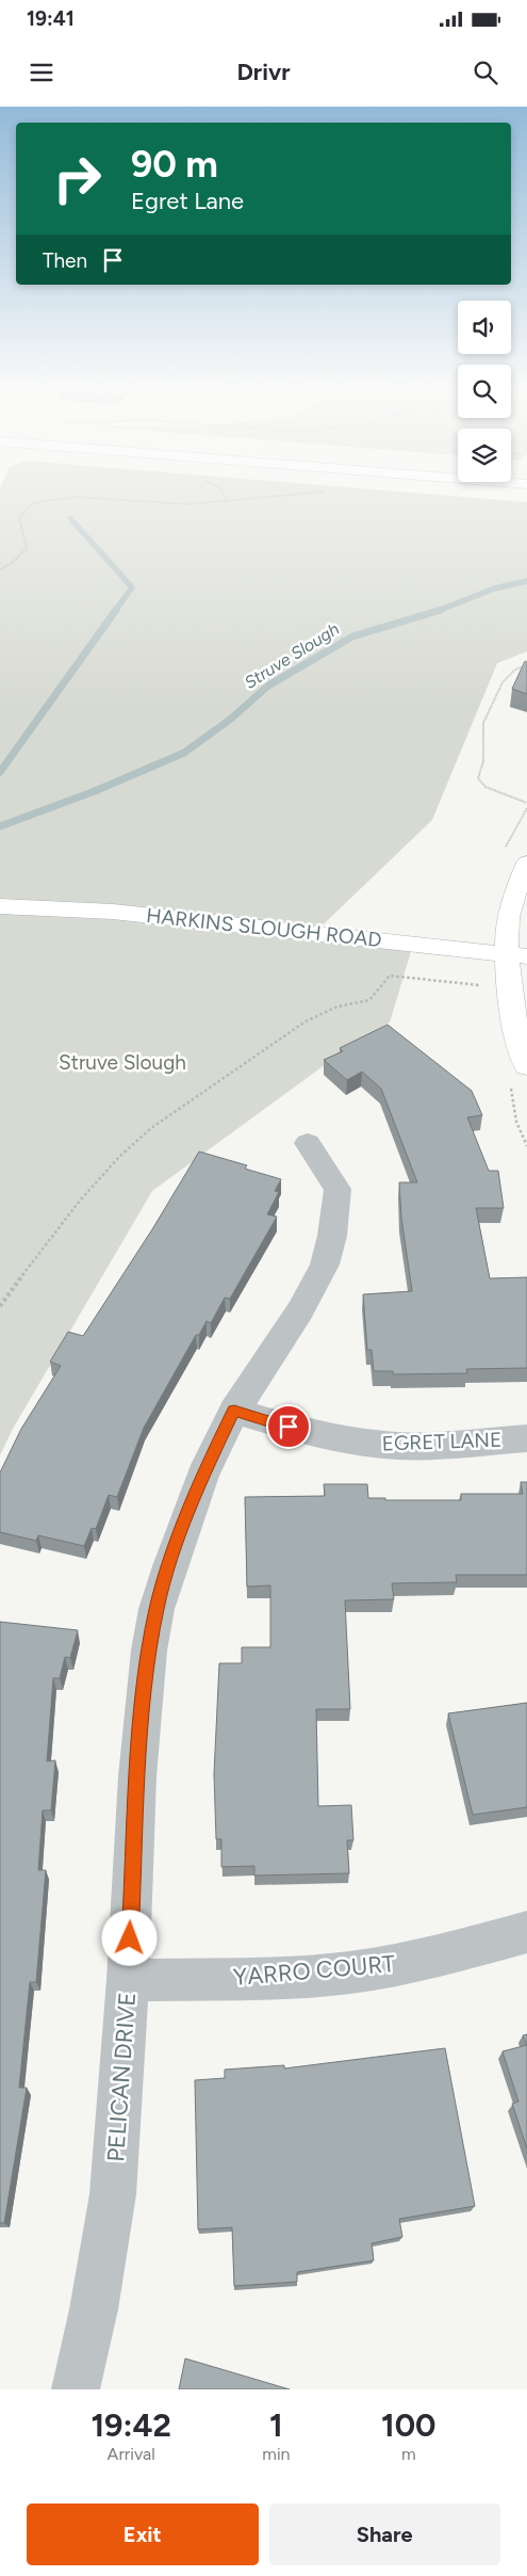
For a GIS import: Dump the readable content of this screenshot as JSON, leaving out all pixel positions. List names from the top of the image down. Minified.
{"streets":{"main road":["HARKINS SLOUGH ROAD"],"street":["EGRET LANE","YARRO COURT","PELICAN DRIVE"]},"crossings":[["EGRET LANE","PELICAN DRIVE"],["YARRO COURT","PELICAN DRIVE"]],"water":["Struve Slough"],"parks":["Struve Slough"],"page":{"status":"19:41","header":"Drivr","turn":["90 m","Egret Lane"],"then":"Then","eta":["19:42","Arrival","1","min","100","m"],"buttons":["Exit","Share"]}}
